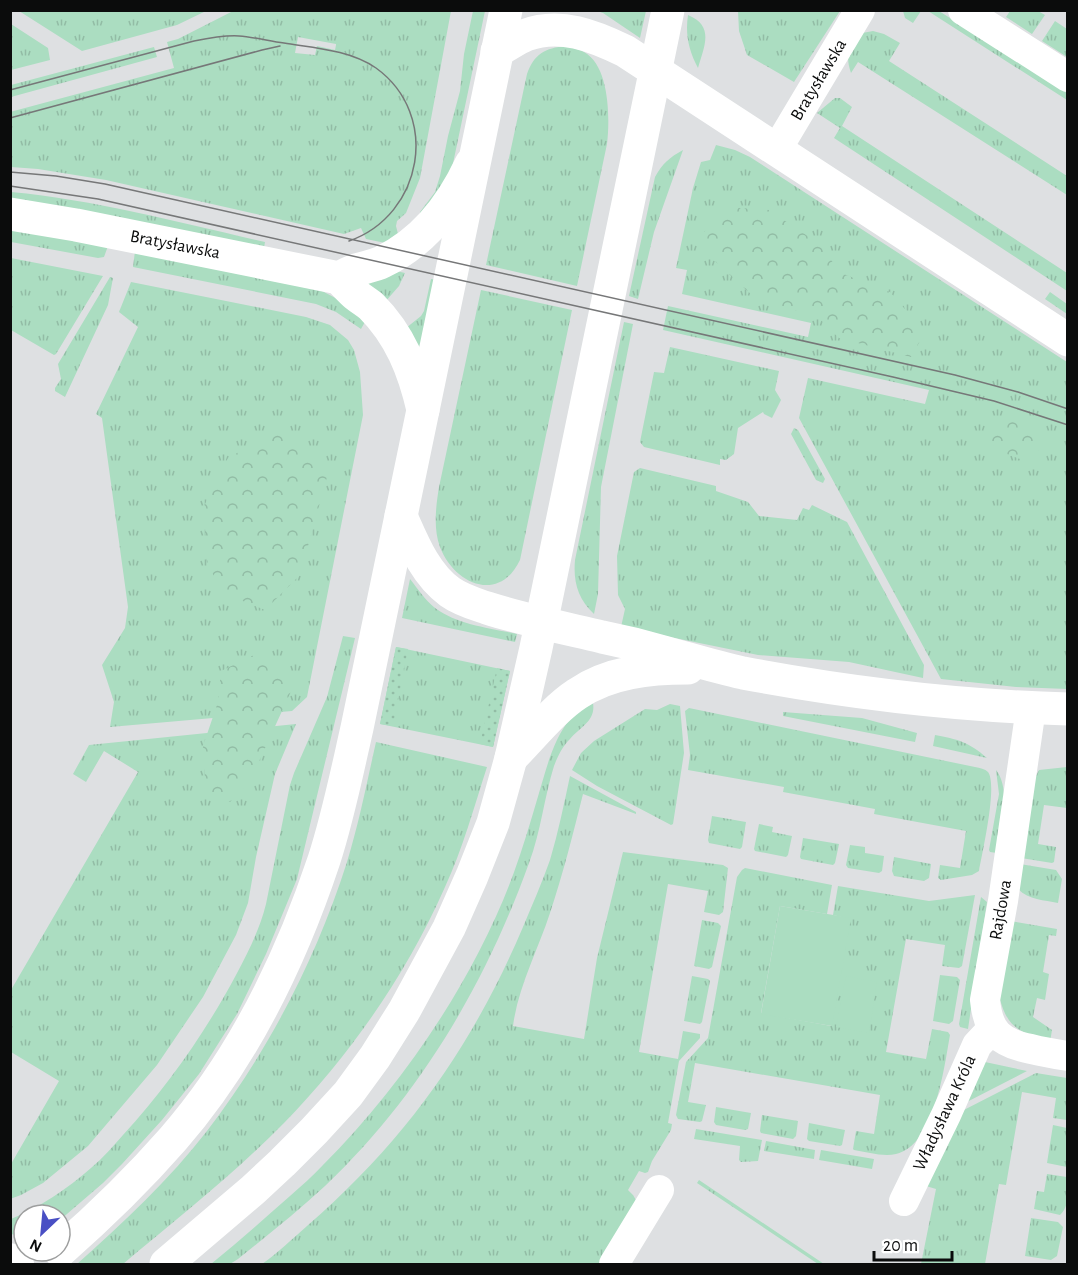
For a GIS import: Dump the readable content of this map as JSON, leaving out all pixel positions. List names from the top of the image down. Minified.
{"streets":{"main road":["Bratysławska"],"street":["Rajdowa","Władysława Króla"]},"crossings":[["Rajdowa","Władysława Króla"]],"scale_bar":"20 m","north":"bottom left"}
